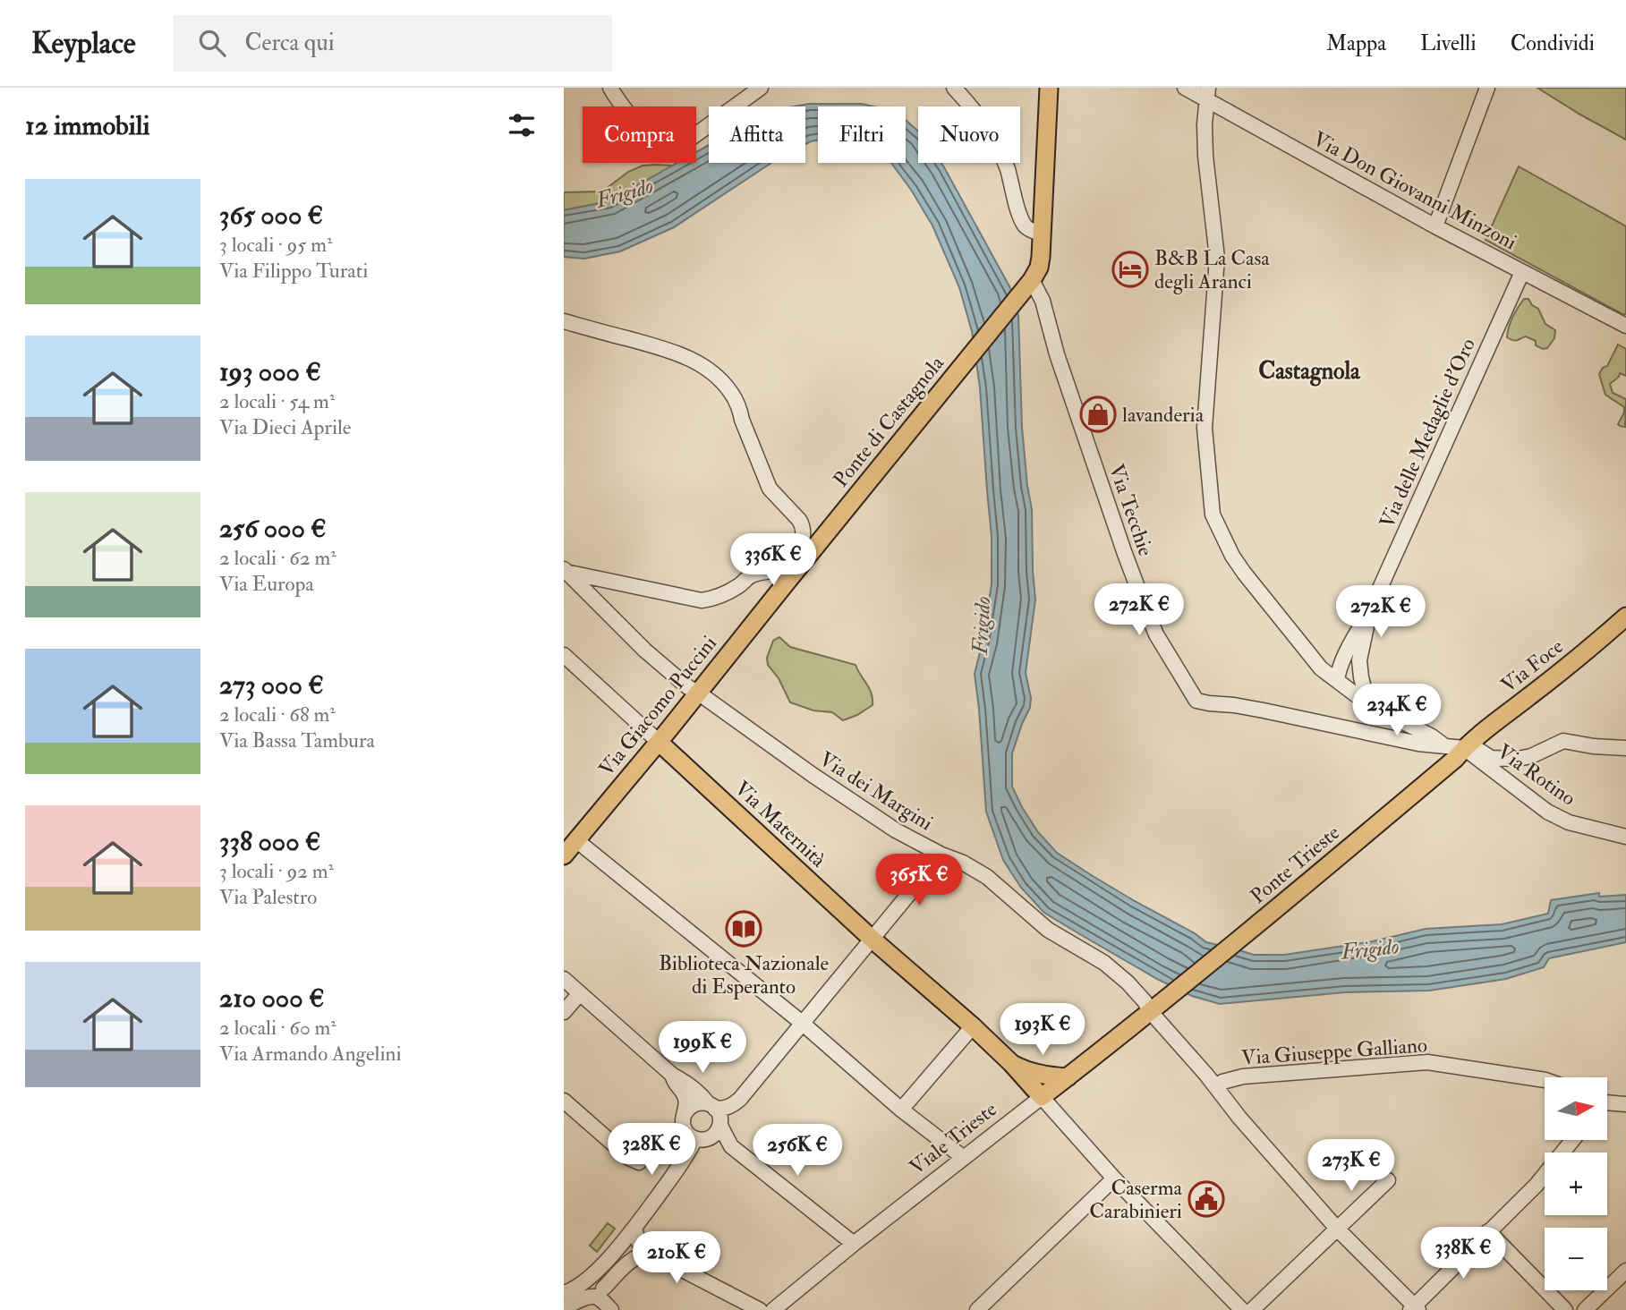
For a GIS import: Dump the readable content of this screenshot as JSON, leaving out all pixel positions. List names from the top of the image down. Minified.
{"streets":{"main road":["Ponte di Castagnola","Via Foce","Via Giacomo Puccini","Via Maternità","Ponte Trieste","Viale Trieste"],"street":["Via Don Giovanni Minzoni","Via delle Medaglie d'Oro","Via Tecchie","Via Rotino","Via dei Margini","Via Giuseppe Galliano"]},"crossings":[["Via Don Giovanni Minzoni","Via delle Medaglie d'Oro"],["Ponte di Castagnola","Via Tecchie"],["Ponte di Castagnola","Via Giacomo Puccini"],["Via Tecchie","Via Foce"],["Via Tecchie","Via Rotino"],["Via Tecchie","Ponte Trieste"],["Via Foce","Via Rotino"],["Via Foce","Ponte Trieste"],["Via Giacomo Puccini","Via dei Margini"],["Via Giacomo Puccini","Via Maternità"],["Via Rotino","Ponte Trieste"],["Via dei Margini","Ponte Trieste"],["Via dei Margini","Via Giuseppe Galliano"],["Via dei Margini","Viale Trieste"],["Via Maternità","Viale Trieste"],["Ponte Trieste","Viale Trieste"]],"districts":["Castagnola"],"water":["Frigido"],"places":{"hotel":["B&B La Casa degli Aranci"],"shop":["lavanderia"],"library":["Biblioteca Nazionale di Esperanto"],"public building":["Caserma Carabinieri"]},"north":"right","page":{"header":"Keyplace","search":"Cerca qui","nav":["Mappa","Livelli","Condividi"],"heading":"12 immobili","chip":["Compra","Affitta","Filtri","Nuovo"],"list":[{"name":"365 000 €","note":"3 locali · 95 m² · Via Filippo Turati"},{"name":"193 000 €","note":"2 locali · 54 m² · Via Dieci Aprile"},{"name":"256 000 €","note":"2 locali · 62 m² · Via Europa"},{"name":"273 000 €","note":"2 locali · 68 m² · Via Bassa Tambura"},{"name":"338 000 €","note":"3 locali · 92 m² · Via Palestro"},{"name":"210 000 €","note":"2 locali · 60 m² · Via Armando Angelini"}],"price":["336K €","272K €","272K €","234K €","365K €","193K €","199K €","328K €","256K €","273K €","338K €","210K €"],"map_buttons":["+","−"]}}
